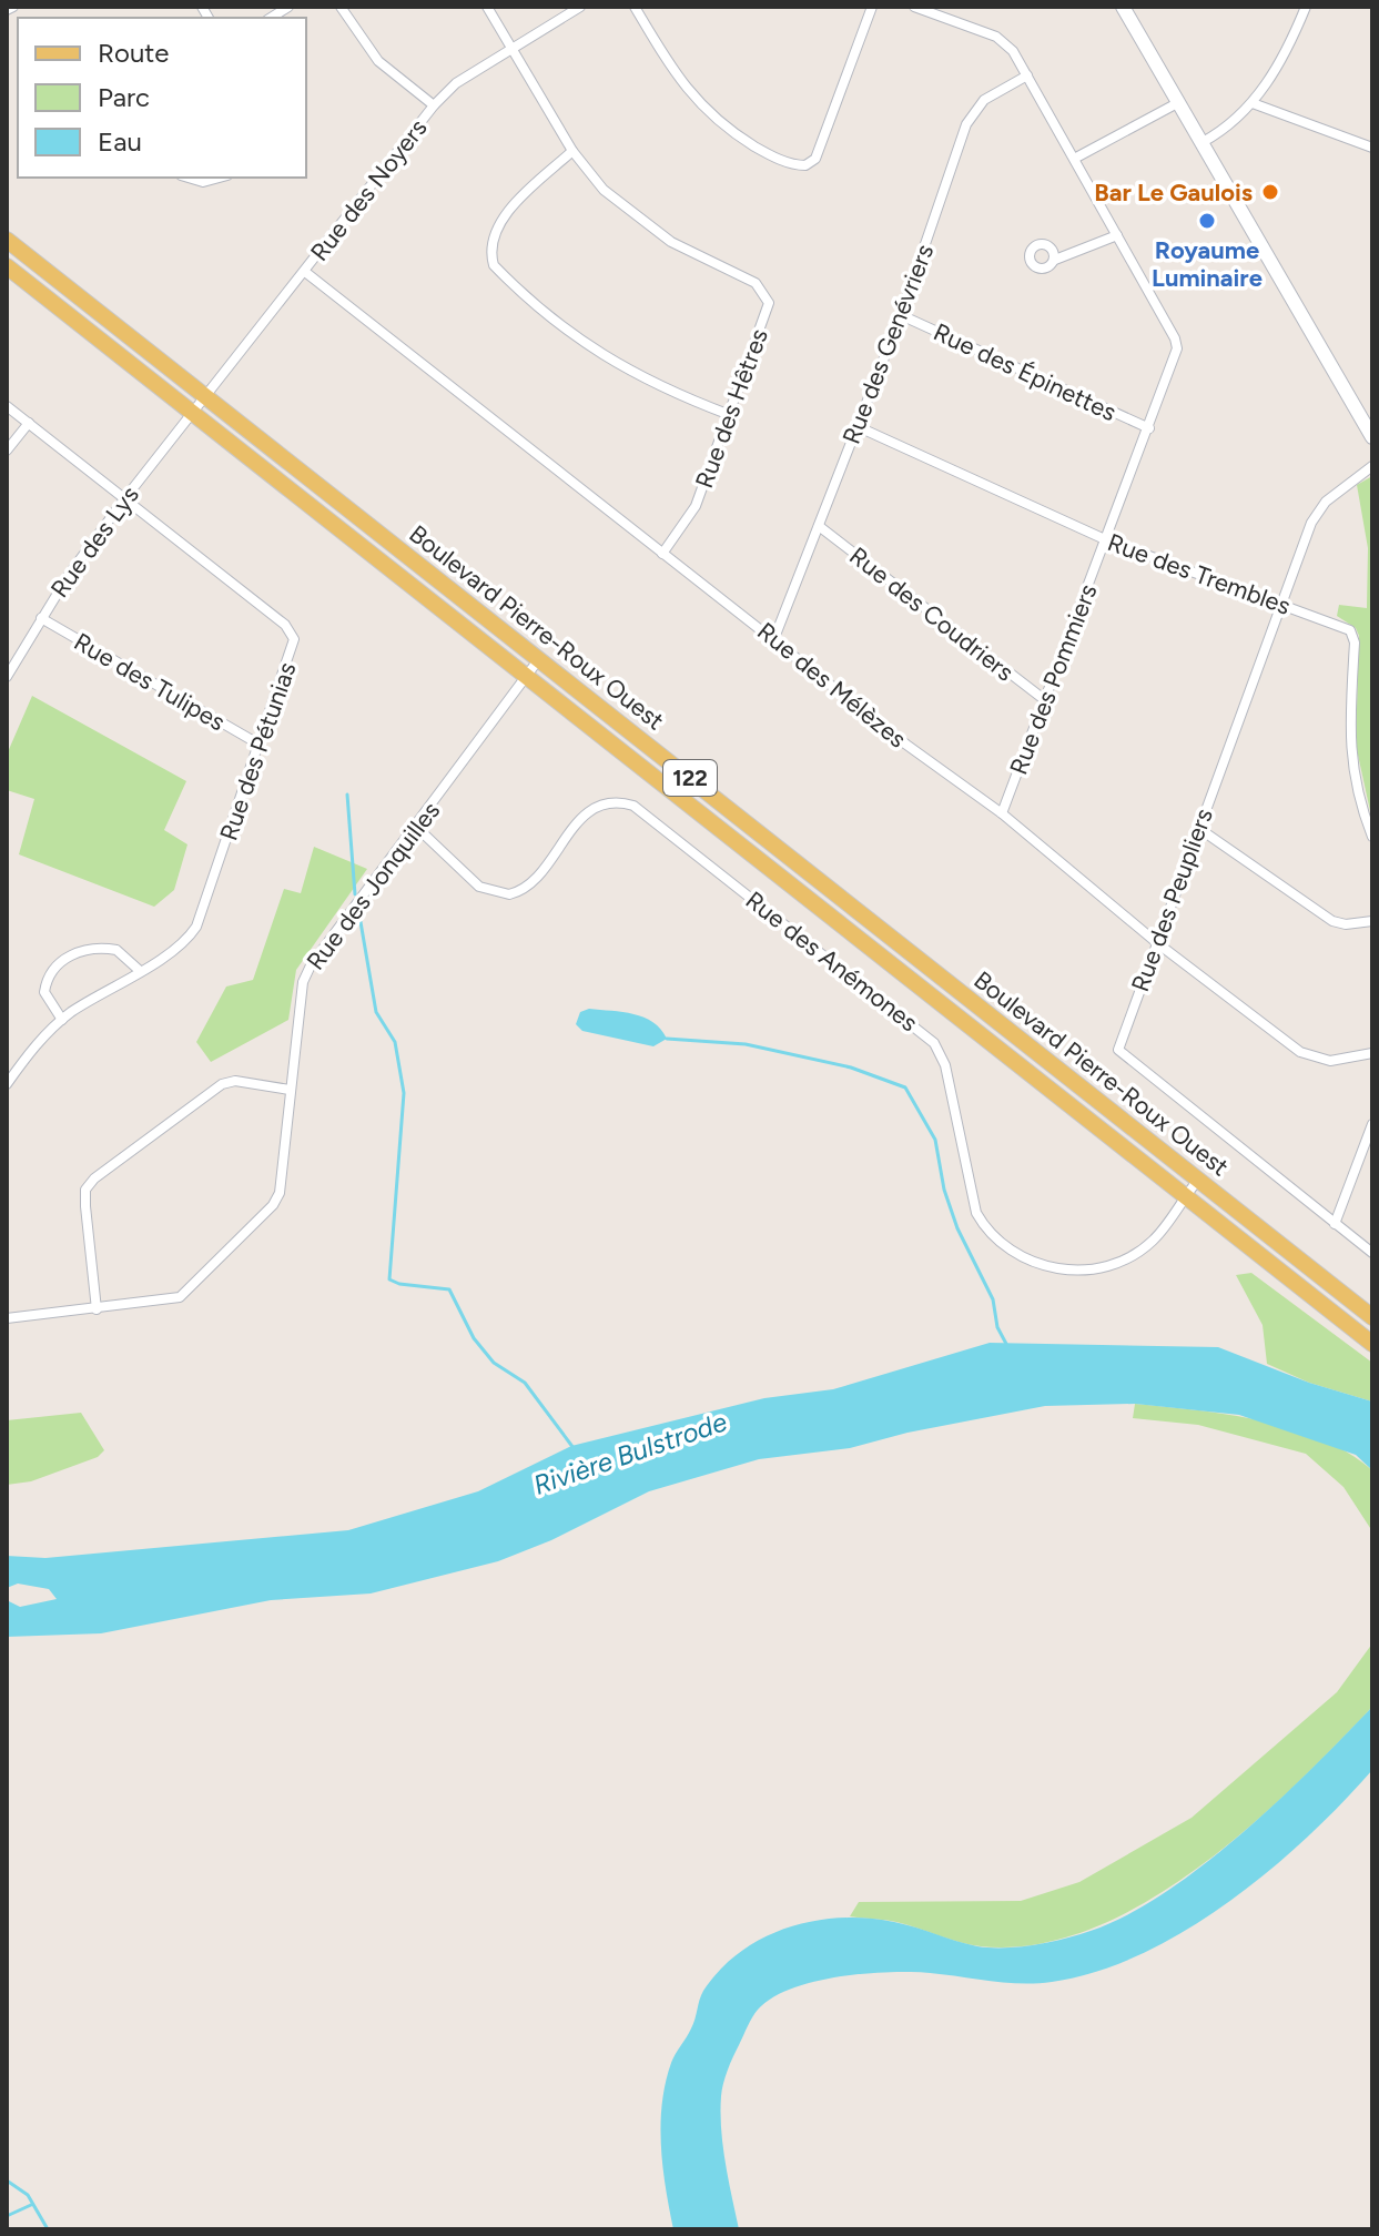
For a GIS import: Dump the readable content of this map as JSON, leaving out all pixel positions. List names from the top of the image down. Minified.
{"streets":{"main road":["Boulevard Pierre-Roux Ouest","122"],"street":["Rue des Noyers","Rue des Genévriers","Rue des Épinettes","Rue des Hêtres","Rue des Lys","Rue des Trembles","Rue des Coudriers","Rue des Pommiers","Rue des Tulipes","Rue des Mélèzes","Rue des Pétunias","Rue des Jonquilles","Rue des Peupliers","Rue des Anémones"]},"crossings":[["Rue des Noyers","Rue des Hêtres"],["Rue des Noyers","Rue des Lys"],["Rue des Noyers","Boulevard Pierre-Roux Ouest"],["Rue des Noyers","Rue des Mélèzes"],["Rue des Genévriers","Rue des Épinettes"],["Rue des Genévriers","Rue des Trembles"],["Rue des Genévriers","Rue des Coudriers"],["Rue des Genévriers","Rue des Pommiers"],["Rue des Genévriers","Rue des Mélèzes"],["Rue des Épinettes","Rue des Pommiers"],["Rue des Hêtres","Rue des Mélèzes"],["Rue des Lys","Boulevard Pierre-Roux Ouest"],["Rue des Lys","Rue des Tulipes"],["Rue des Lys","Rue des Pétunias"],["Rue des Trembles","Rue des Pommiers"],["Rue des Trembles","Rue des Peupliers"],["Rue des Coudriers","Rue des Pommiers"],["Boulevard Pierre-Roux Ouest","Rue des Jonquilles"],["Boulevard Pierre-Roux Ouest","Rue des Anémones"],["Rue des Pommiers","Rue des Mélèzes"],["Rue des Tulipes","Rue des Pétunias"],["Rue des Mélèzes","Rue des Peupliers"],["Rue des Jonquilles","Rue des Anémones"]],"water":["Rivière Bulstrode"],"places":["Bar Le Gaulois","Royaume Luminaire"],"legend":["Route","Parc","Eau"]}
